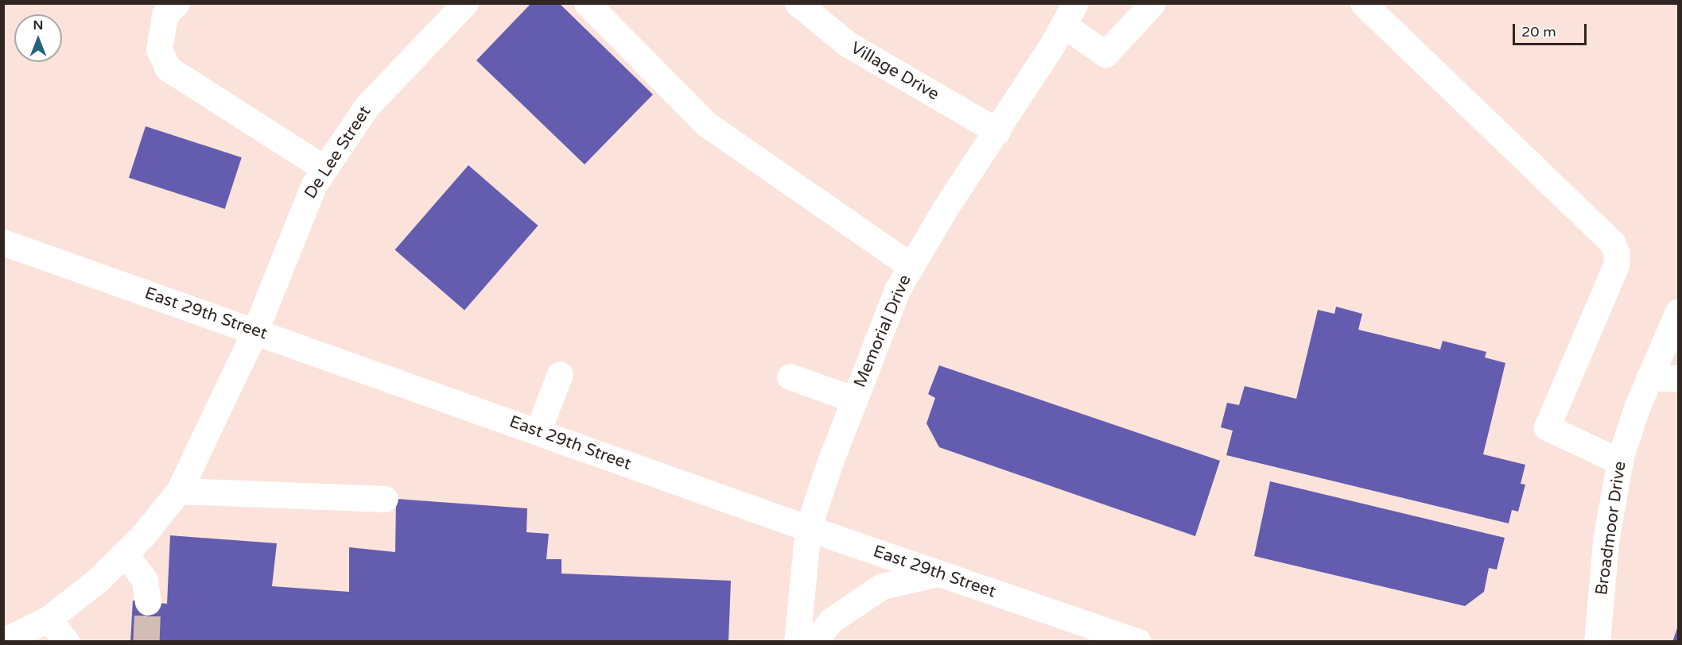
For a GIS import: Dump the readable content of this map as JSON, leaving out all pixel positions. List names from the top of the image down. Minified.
{"streets":{"street":["Village Drive","De Lee Street","East 29th Street","Memorial Drive","Broadmoor Drive"]},"crossings":[["Village Drive","Memorial Drive"],["De Lee Street","East 29th Street"],["East 29th Street","Memorial Drive"]],"scale_bar":"20 m","north":"top"}
